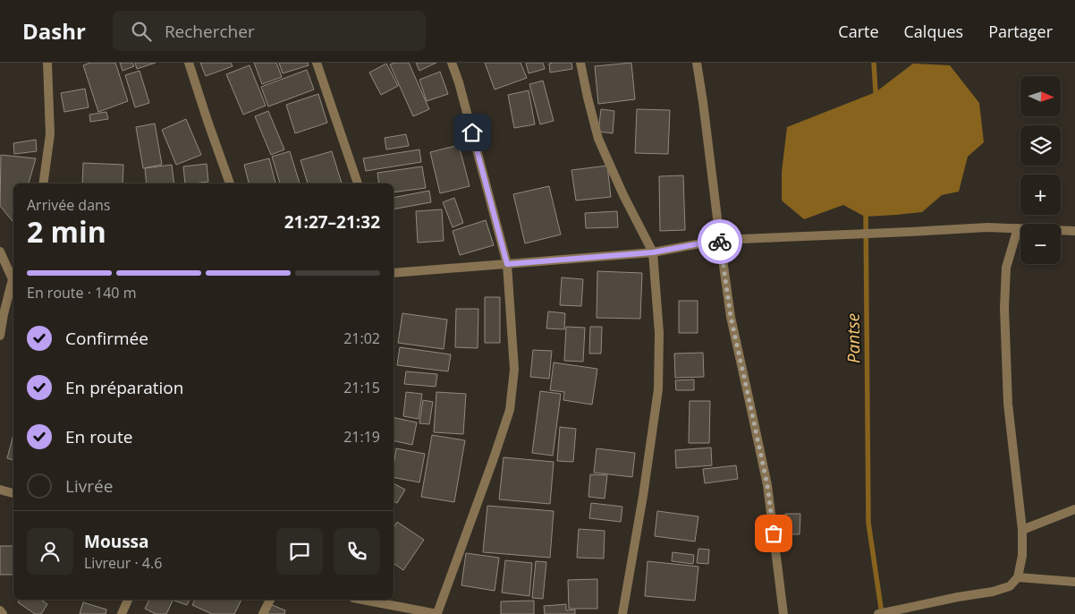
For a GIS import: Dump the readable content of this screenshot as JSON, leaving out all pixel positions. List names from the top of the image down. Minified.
{"water":["Pantse"],"north":"right","page":{"header":"Dashr","search":"Rechercher","nav":["Carte","Calques","Partager"],"map_buttons":["+","−"],"heading":["2 min","Arrivée dans","21:27–21:32"],"panel":["Moussa","Livreur · 4.6"],"bar":"En route · 140 m","list":[["Confirmée","21:02"],["En préparation","21:15"],["En route","21:19"],"Livrée"]}}
